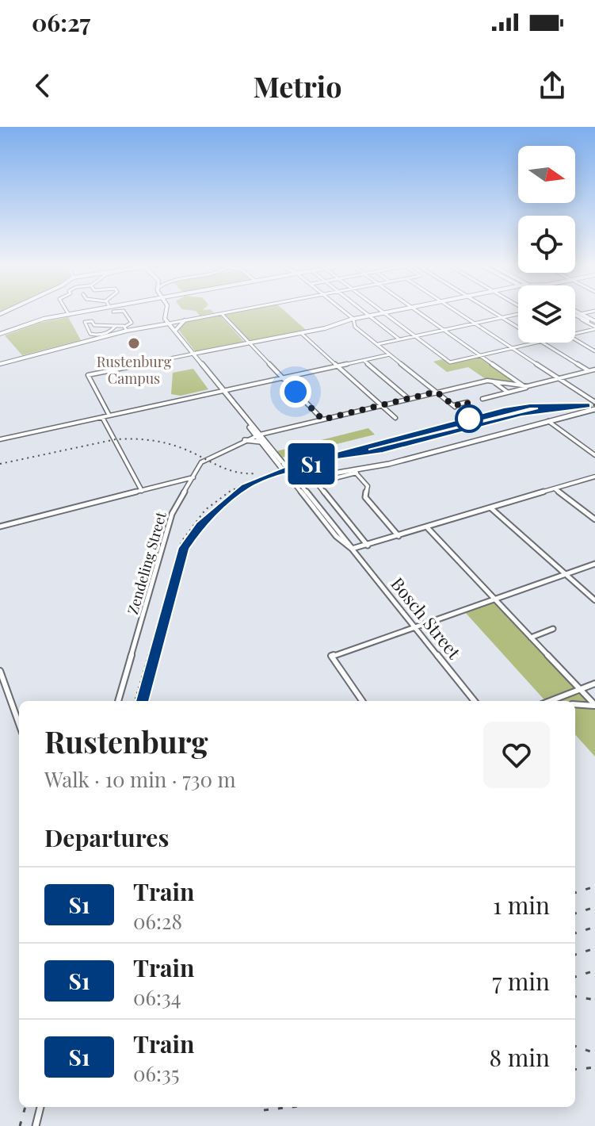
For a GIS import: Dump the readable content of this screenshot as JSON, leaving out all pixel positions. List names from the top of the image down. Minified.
{"streets":{"main road":["Bosch Street"],"street":["Zendeling Street"]},"crossings":[["Zendeling Street","Bosch Street"]],"places":["Rustenburg Campus"],"north":"right","page":{"status":"06:27","header":"Metrio","on_map":"S1","heading":[["Rustenburg","Walk · 10 min · 730 m"],"Departures"],"list":[{"mark":"S1","name":"Train","note":"06:28","value":"1 min"},{"mark":"S1","name":"Train","note":"06:34","value":"7 min"},{"mark":"S1","name":"Train","note":"06:35","value":"8 min"}]}}
